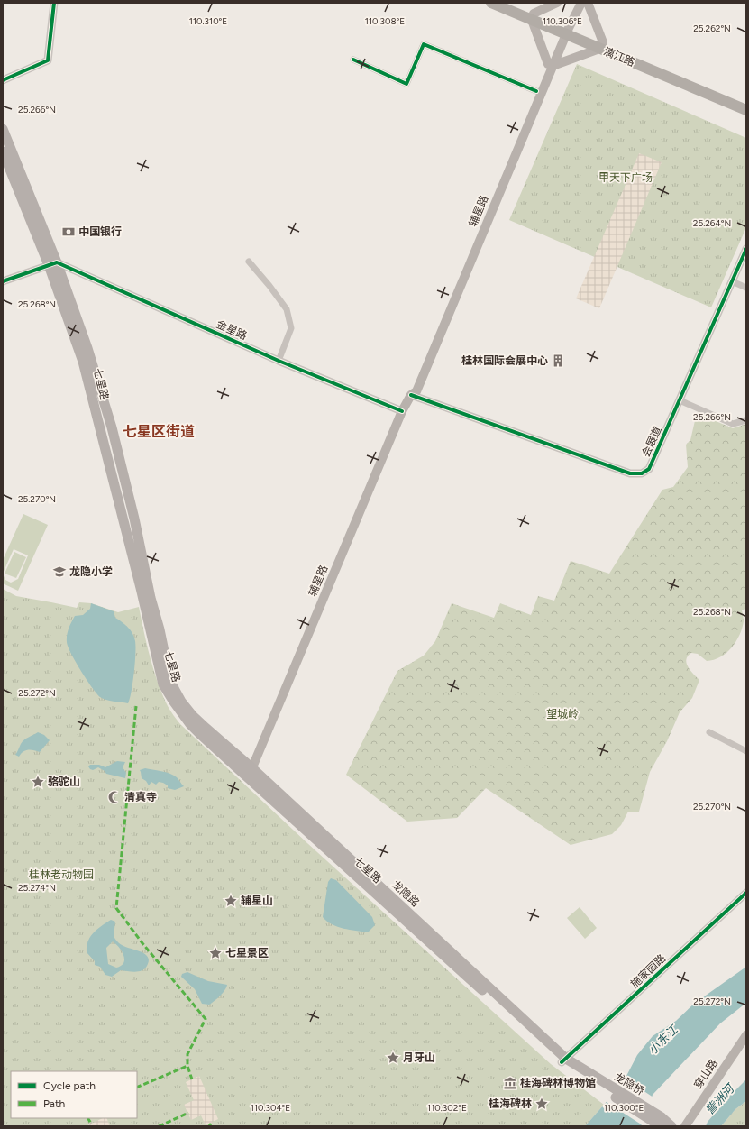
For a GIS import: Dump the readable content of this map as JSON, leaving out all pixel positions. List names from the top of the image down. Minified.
{"streets":{"highway":["漓江路"],"main road":["辅星路","七星路","龙隐路","穿山路","龙隐桥"],"street":["金星路","会展道","施家园路"]},"crossings":[["漓江路","辅星路"],["辅星路","金星路"],["辅星路","七星路"],["辅星路","会展道"],["辅星路","龙隐路"],["金星路","七星路"],["七星路","龙隐路"],["龙隐路","施家园路"],["龙隐路","龙隐桥"]],"districts":["七星区街道"],"water":["小东江","訾洲河"],"parks":["甲天下广场","望城岭","桂林老动物园"],"places":{"bank":["中国银行"],"building":["桂林国际会展中心"],"school or university":["龙隐小学"],"place":["骆驼山","辅星山","七星景区","月牙山","桂海碑林"],"mosque":["清真寺"],"museum":["桂海碑林博物馆"]},"legend":["Cycle path","Path"],"coordinates":["110.310°E","110.308°E","110.306°E","25.262°N","25.266°N","25.264°N","25.268°N","25.270°N","25.272°N","25.274°N","110.304°E","110.302°E","110.300°E"]}
